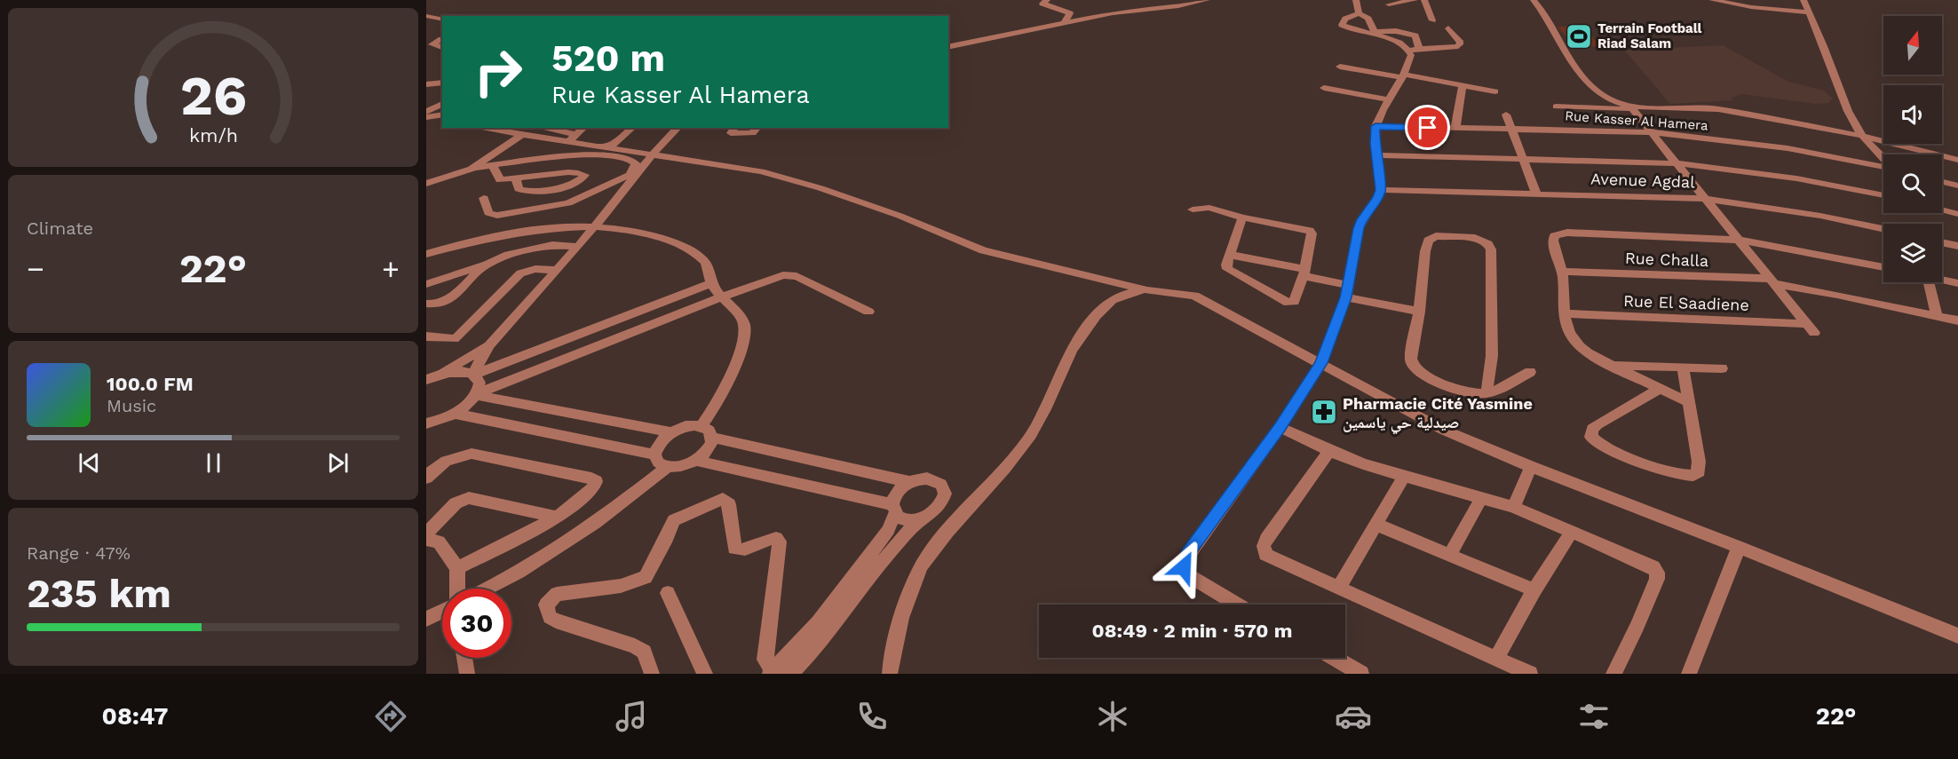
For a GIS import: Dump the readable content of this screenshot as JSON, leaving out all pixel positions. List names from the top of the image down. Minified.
{"streets":{"street":["Rue Kasser Al Hamera","Avenue Agdal","Rue Challa","Rue El Saadiene"]},"crossings":[["Rue Challa","Rue El Saadiene"]],"places":{"sports":["Terrain Football Riad Salam"],"pharmacy":["Pharmacie Cité Yasmine صيدلية حي ياسمين"]},"north":"top","page":{"turn":["520 m","Rue Kasser Al Hamera"],"tile":["Climate",["Range · 47%","235 km"]],"heat":["−","22°","+"],"song":["100.0 FM","Music"],"limit":"30","trip":"08:49 · 2 min · 570 m","tabs":["08:47","22°"],"gauge":["26","km/h"]}}
